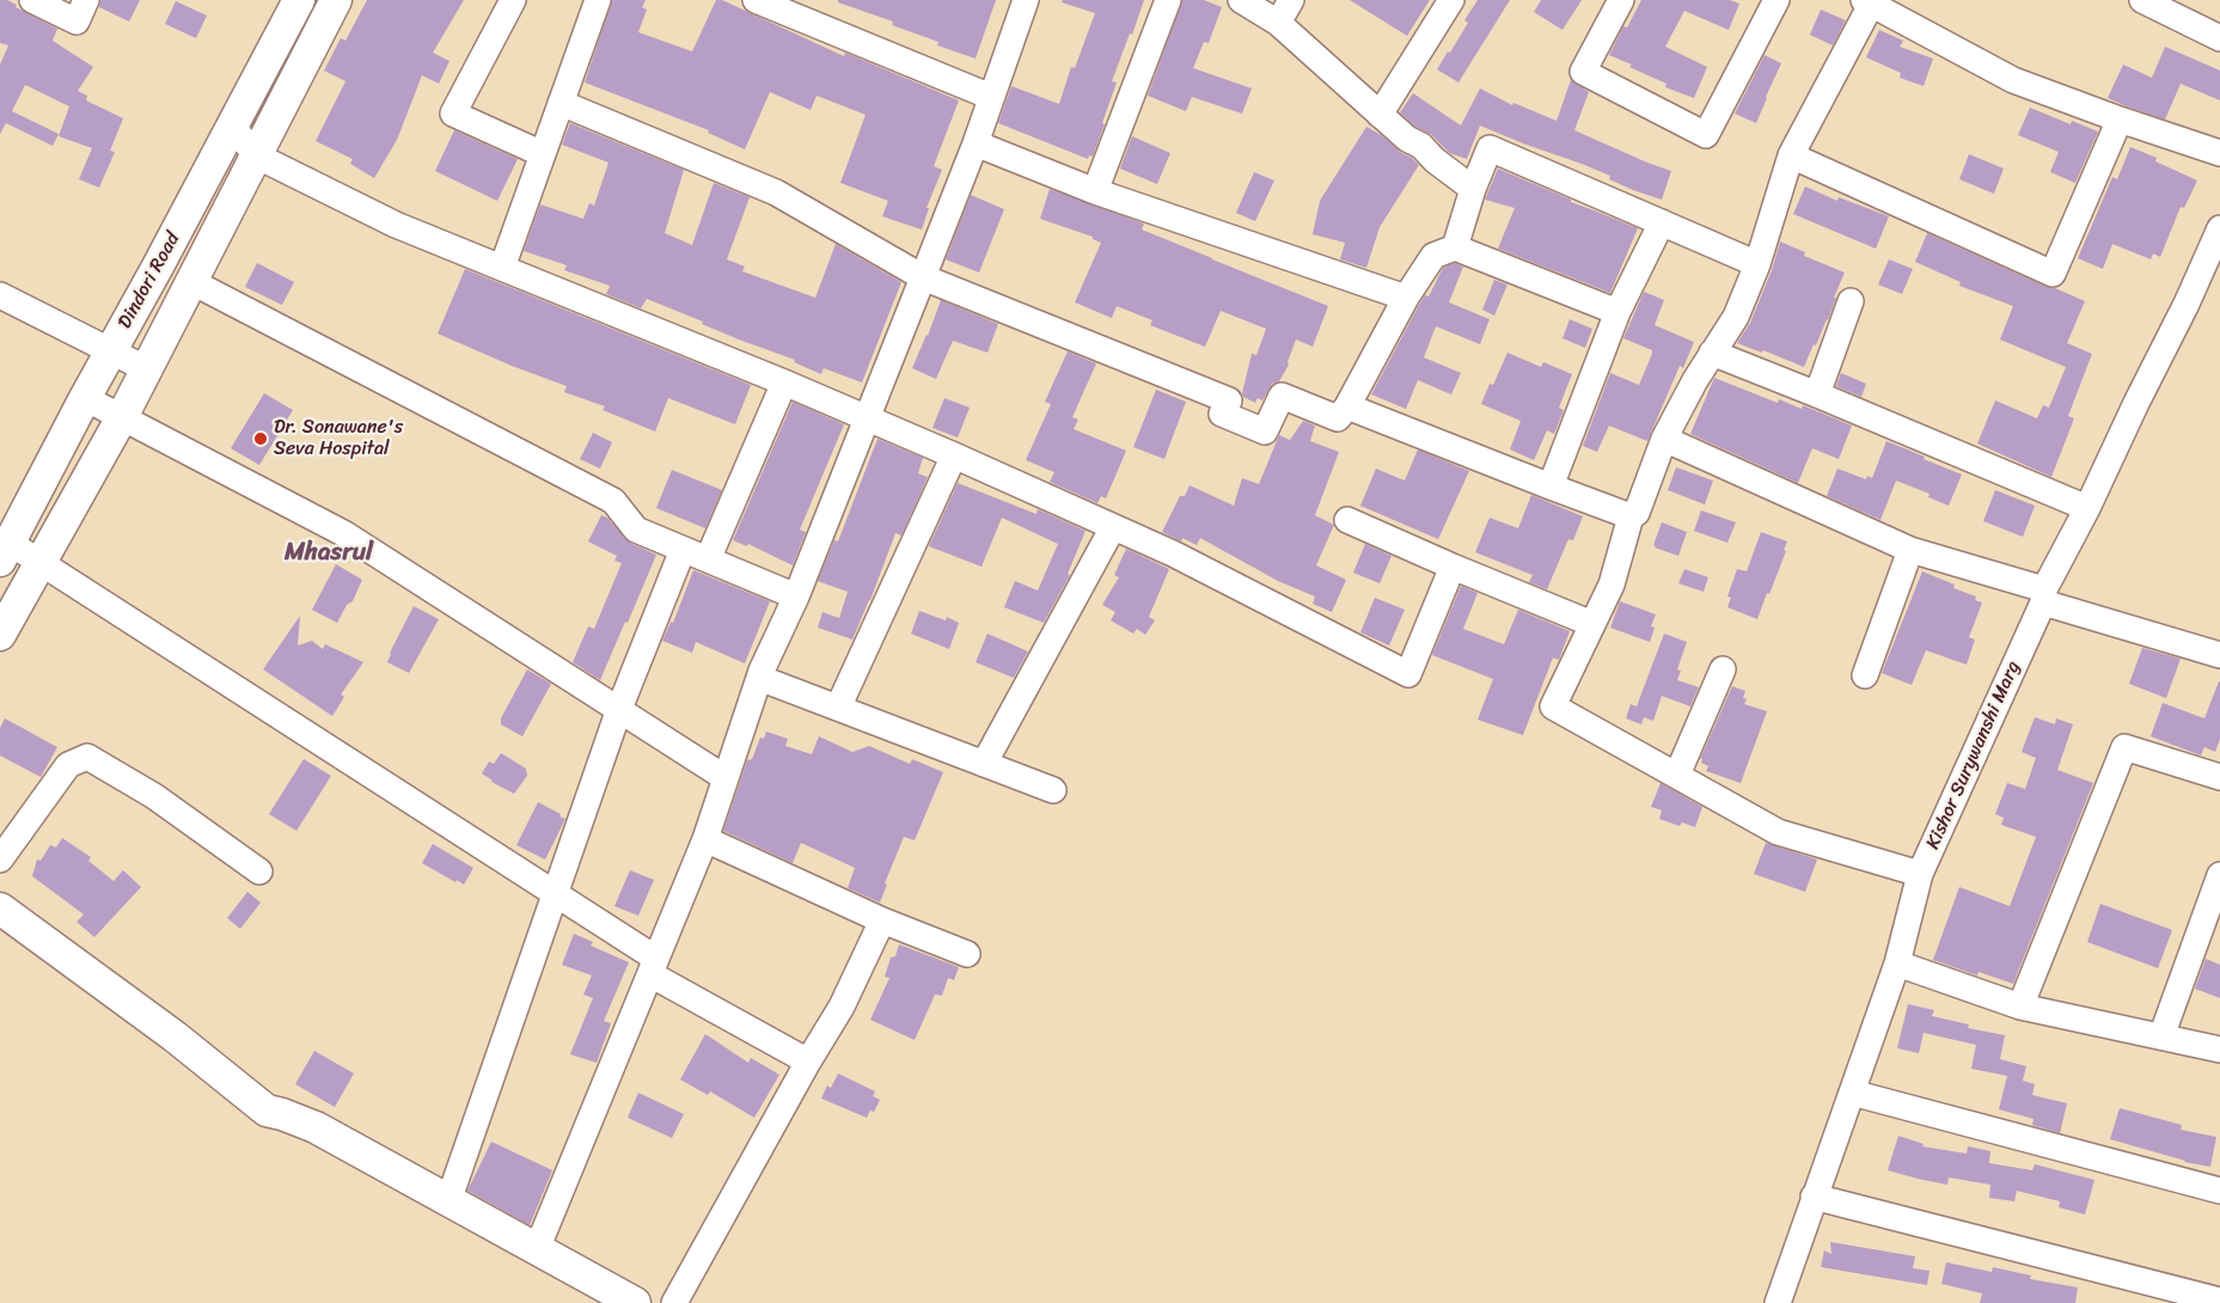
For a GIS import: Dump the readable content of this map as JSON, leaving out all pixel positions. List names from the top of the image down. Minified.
{"streets":{"main road":["Dindori Road"],"street":["Kishor Surywanshi Marg"]},"districts":["Mhasrul"],"places":["Dr. Sonawane's Seva Hospital"]}
